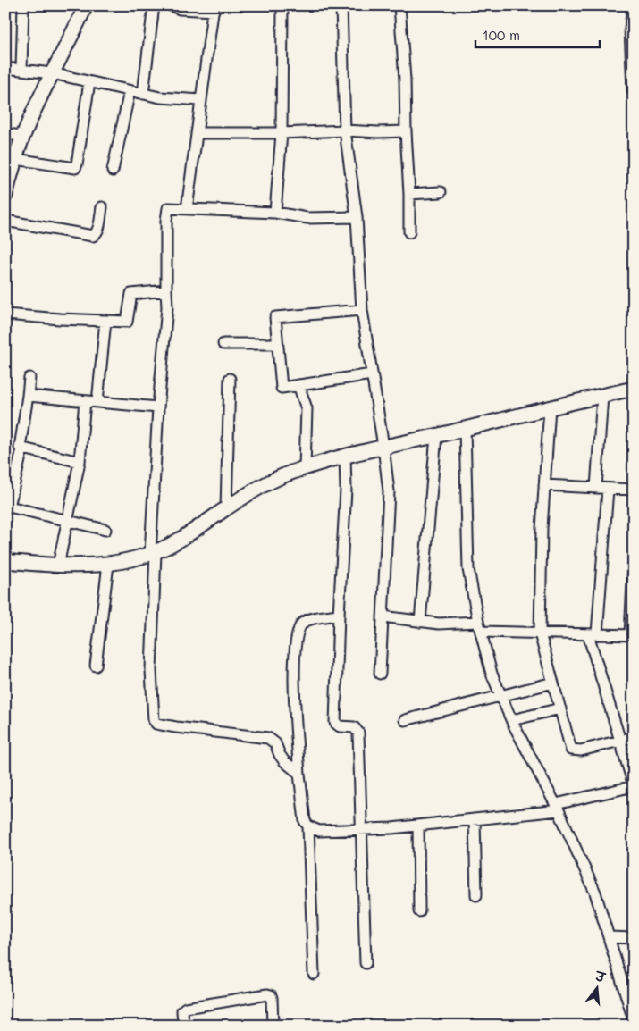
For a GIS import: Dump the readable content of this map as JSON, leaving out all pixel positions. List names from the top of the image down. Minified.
{"scale_bar":"100 m","north":"top"}
